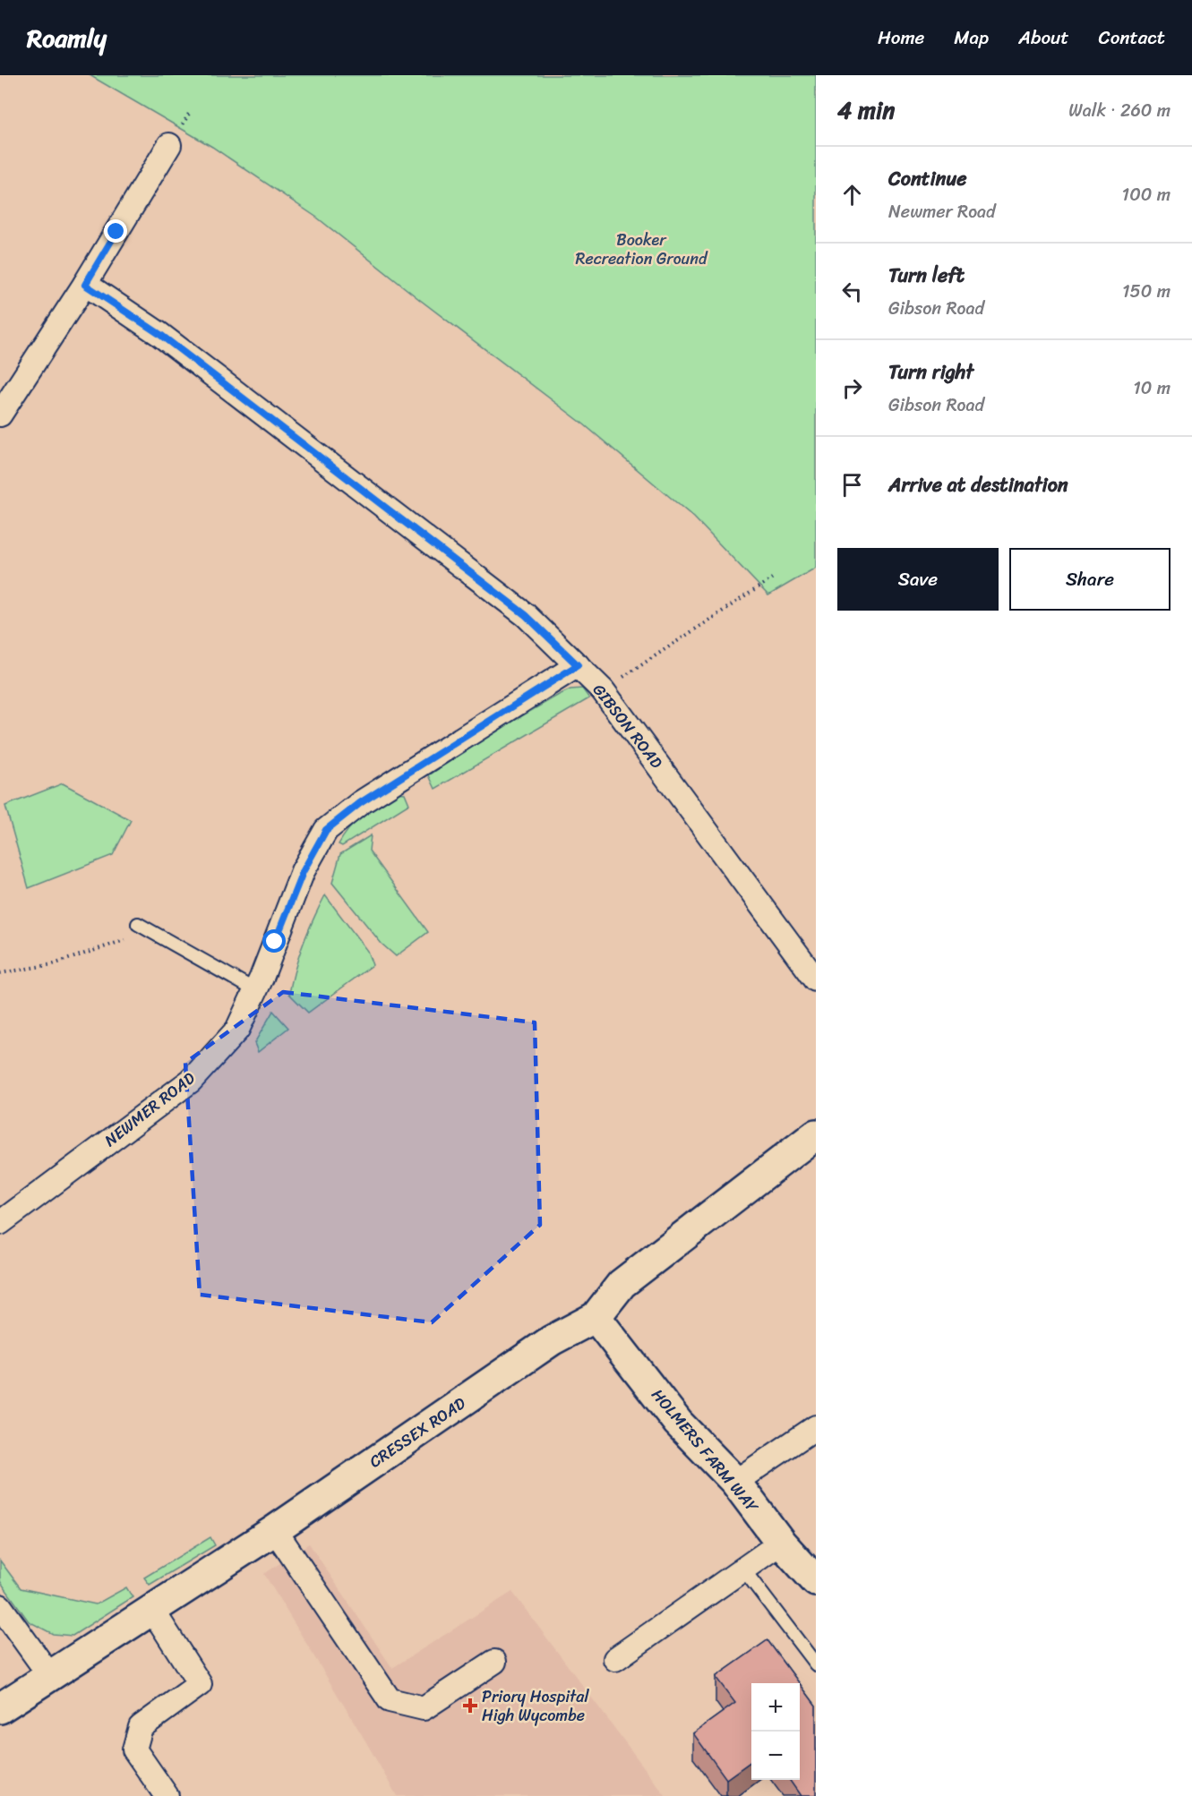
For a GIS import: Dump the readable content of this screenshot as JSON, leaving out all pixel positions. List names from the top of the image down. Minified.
{"streets":{"street":["GIBSON ROAD","NEWMER ROAD","CRESSEX ROAD","HOLMERS FARM WAY"]},"crossings":[["GIBSON ROAD","NEWMER ROAD"],["CRESSEX ROAD","HOLMERS FARM WAY"]],"parks":["Booker Recreation Ground"],"places":{"health":["Priory Hospital High Wycombe"]},"page":{"header":"Roamly","nav":["Home","Map","About","Contact"],"heading":["4 min","Walk · 260 m"],"list":[["Continue","Newmer Road","100 m"],["Turn left","Gibson Road","150 m"],["Turn right","Gibson Road","10 m"],"Arrive at destination"],"buttons":["Save","Share"],"map_buttons":["+","−"]}}
